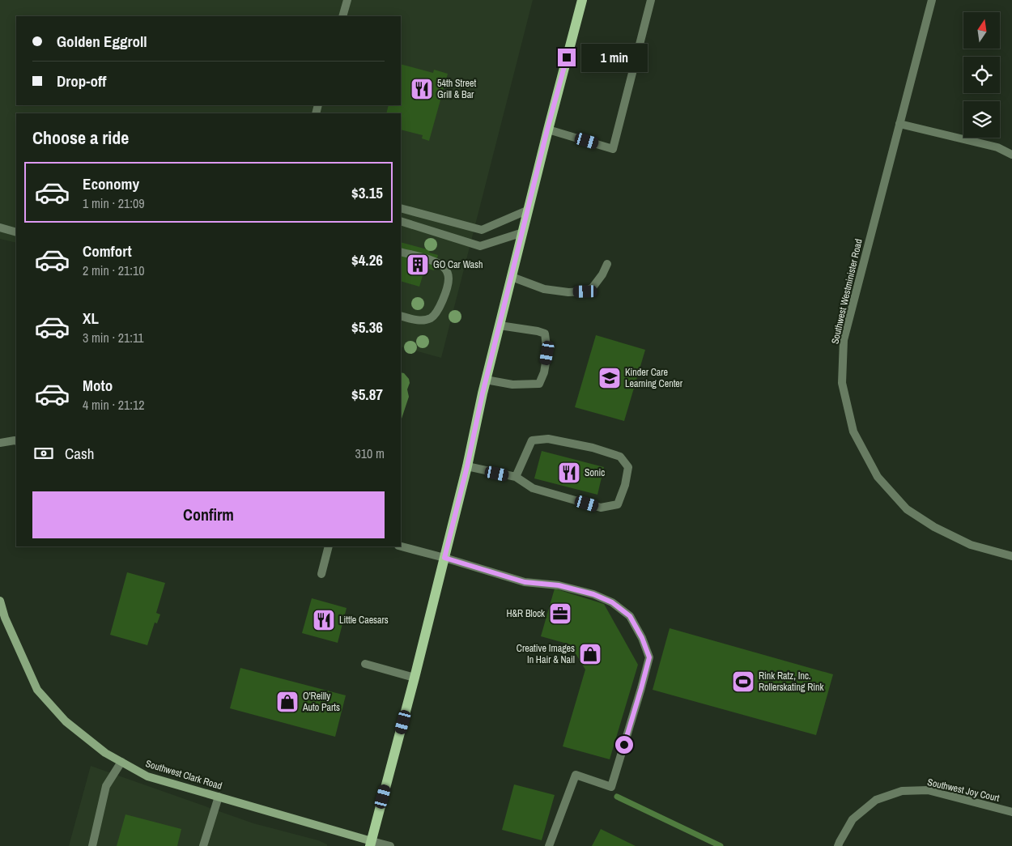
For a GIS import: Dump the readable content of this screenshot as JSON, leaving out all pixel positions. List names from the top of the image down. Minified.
{"streets":{"street":["Southwest Westminister Road","Southwest Clark Road","Southwest Joy Court"]},"places":{"restaurant":["54th Street Grill & Bar","Sonic","Little Caesars"],"building":["GO Car Wash"],"school or university":["Kinder Care Learning Center"],"office":["H&R Block"],"shop":["Creative Images In Hair & Nail","O'Reilly Auto Parts"],"sports":["Rink Ratz, Inc. Rollerskating Rink"]},"north":"top","page":{"banner":["Golden Eggroll","Drop-off"],"bubble":"1 min","heading":"Choose a ride","list":[{"name":"Economy","note":"1 min · 21:09","value":"$3.15"},{"name":"Comfort","note":"2 min · 21:10","value":"$4.26"},{"name":"XL","note":"3 min · 21:11","value":"$5.36"},{"name":"Moto","note":"4 min · 21:12","value":"$5.87"}],"pay":["Cash","310 m"],"buttons":"Confirm"}}
